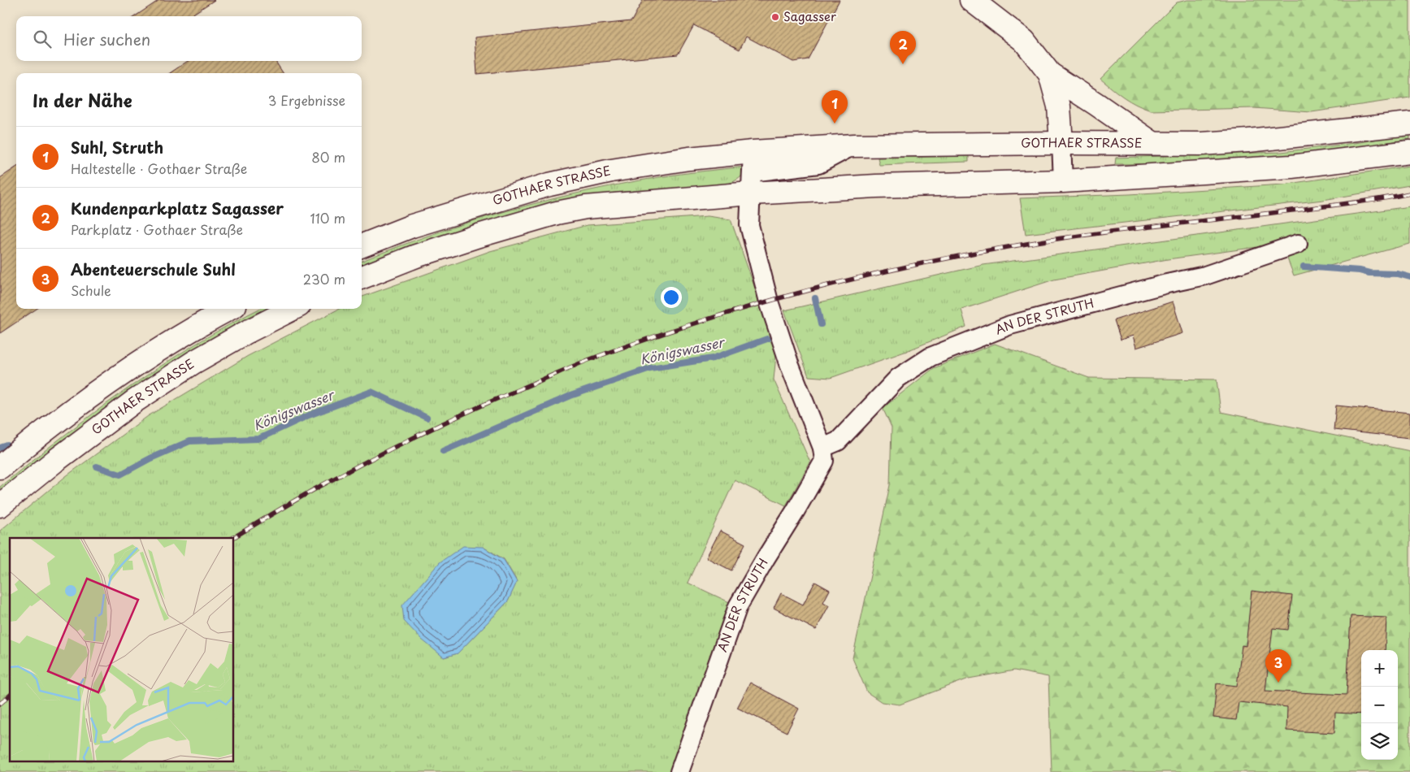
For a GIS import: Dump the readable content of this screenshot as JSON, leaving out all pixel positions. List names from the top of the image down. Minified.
{"streets":{"main road":["GOTHAER STRASSE"],"street":["AN DER STRUTH"]},"crossings":[["GOTHAER STRASSE","AN DER STRUTH"]],"water":["Königswasser"],"places":["Sagasser"],"page":{"search":"Hier suchen","pins":["2","1","3"],"heading":["In der Nähe","3 Ergebnisse"],"list":[{"mark":"1","name":"Suhl, Struth","note":"Haltestelle · Gothaer Straße","value":"80 m"},{"mark":"2","name":"Kundenparkplatz Sagasser","note":"Parkplatz · Gothaer Straße","value":"110 m"},{"mark":"3","name":"Abenteuerschule Suhl","note":"Schule","value":"230 m"}],"map_buttons":["+","−"]}}
